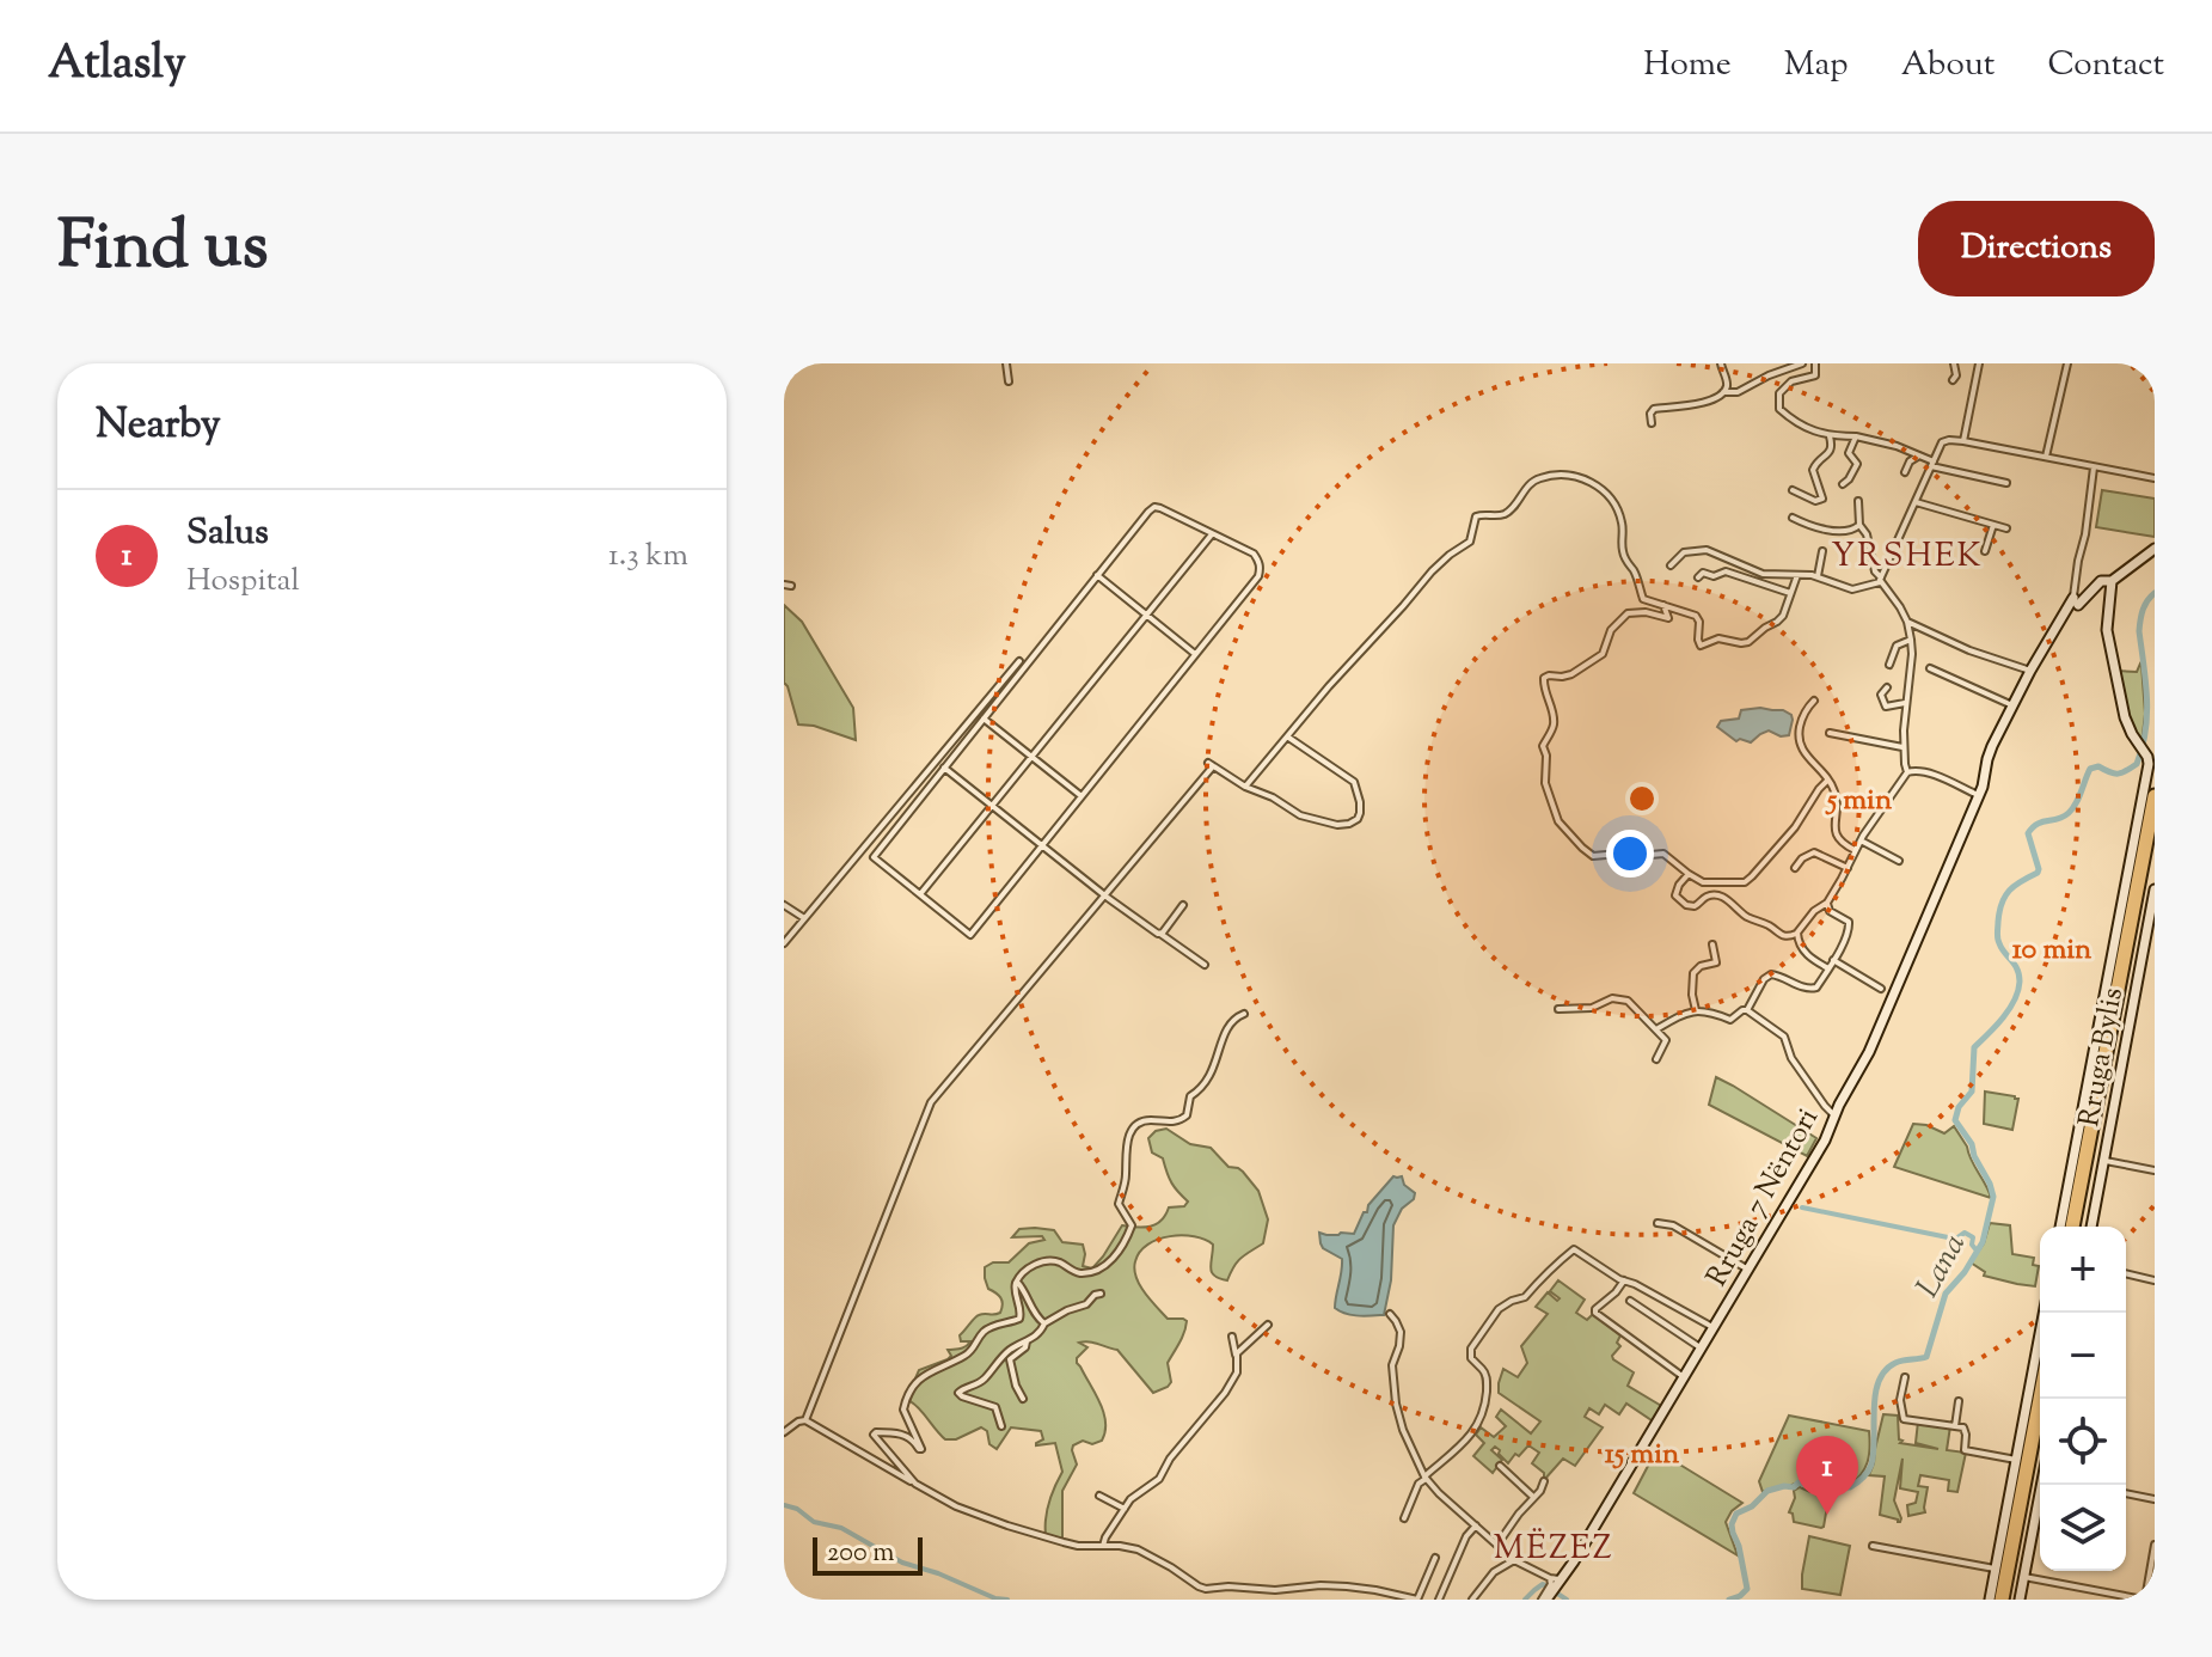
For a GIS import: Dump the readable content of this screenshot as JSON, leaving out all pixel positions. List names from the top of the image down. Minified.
{"streets":{"main road":["Rruga Bylis","Rruga 7 Nëntori"]},"districts":["YRSHEK","MËZEZ"],"water":["Lana"],"scale_bar":"200 m","page":{"header":"Atlasly","nav":["Home","Map","About","Contact"],"title":"Find us","buttons":"Directions","heading":"Nearby","list":[{"mark":"1","name":"Salus","note":"Hospital","value":"1.3 km"}],"map_buttons":["+","−"],"pins":"1","scale":"200 m"},"rings":["5 min","10 min","15 min"]}
